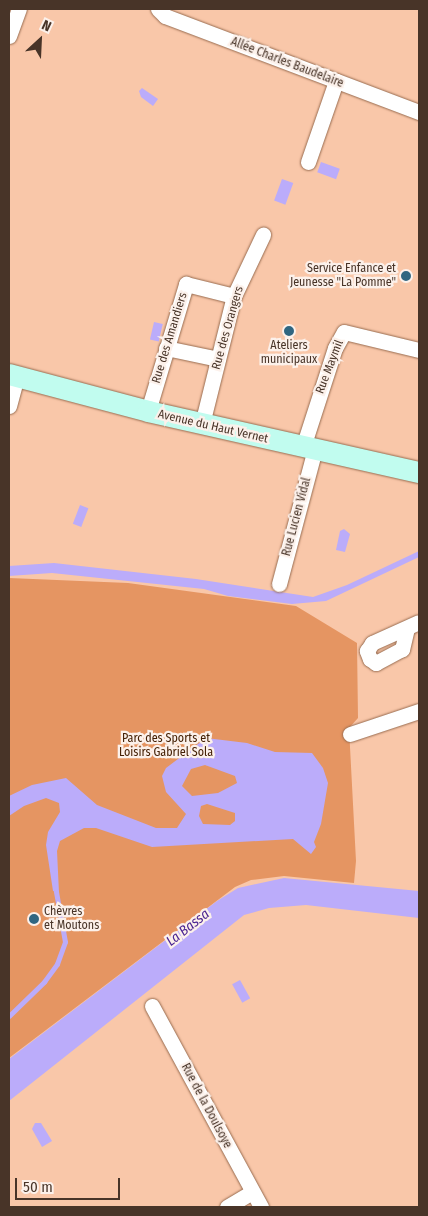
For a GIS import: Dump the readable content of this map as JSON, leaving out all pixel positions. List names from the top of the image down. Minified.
{"streets":{"main road":["Avenue du Haut Vernet"],"street":["Allée Charles Baudelaire","Rue des Orangers","Rue des Amandiers","Rue Maymil","Rue Lucien Vidal","Rue de la Doulsoye"]},"crossings":[["Rue des Orangers","Rue des Amandiers"],["Rue des Orangers","Avenue du Haut Vernet"],["Rue des Amandiers","Avenue du Haut Vernet"],["Rue Maymil","Avenue du Haut Vernet"],["Rue Maymil","Rue Lucien Vidal"],["Avenue du Haut Vernet","Rue Lucien Vidal"]],"water":["La Bassa"],"parks":["Parc des Sports et Loisirs Gabriel Sola"],"places":["Service Enfance et Jeunesse \"La Pomme\"","Ateliers municipaux","Chèvres et Moutons"],"scale_bar":"50 m","north":"top right"}
